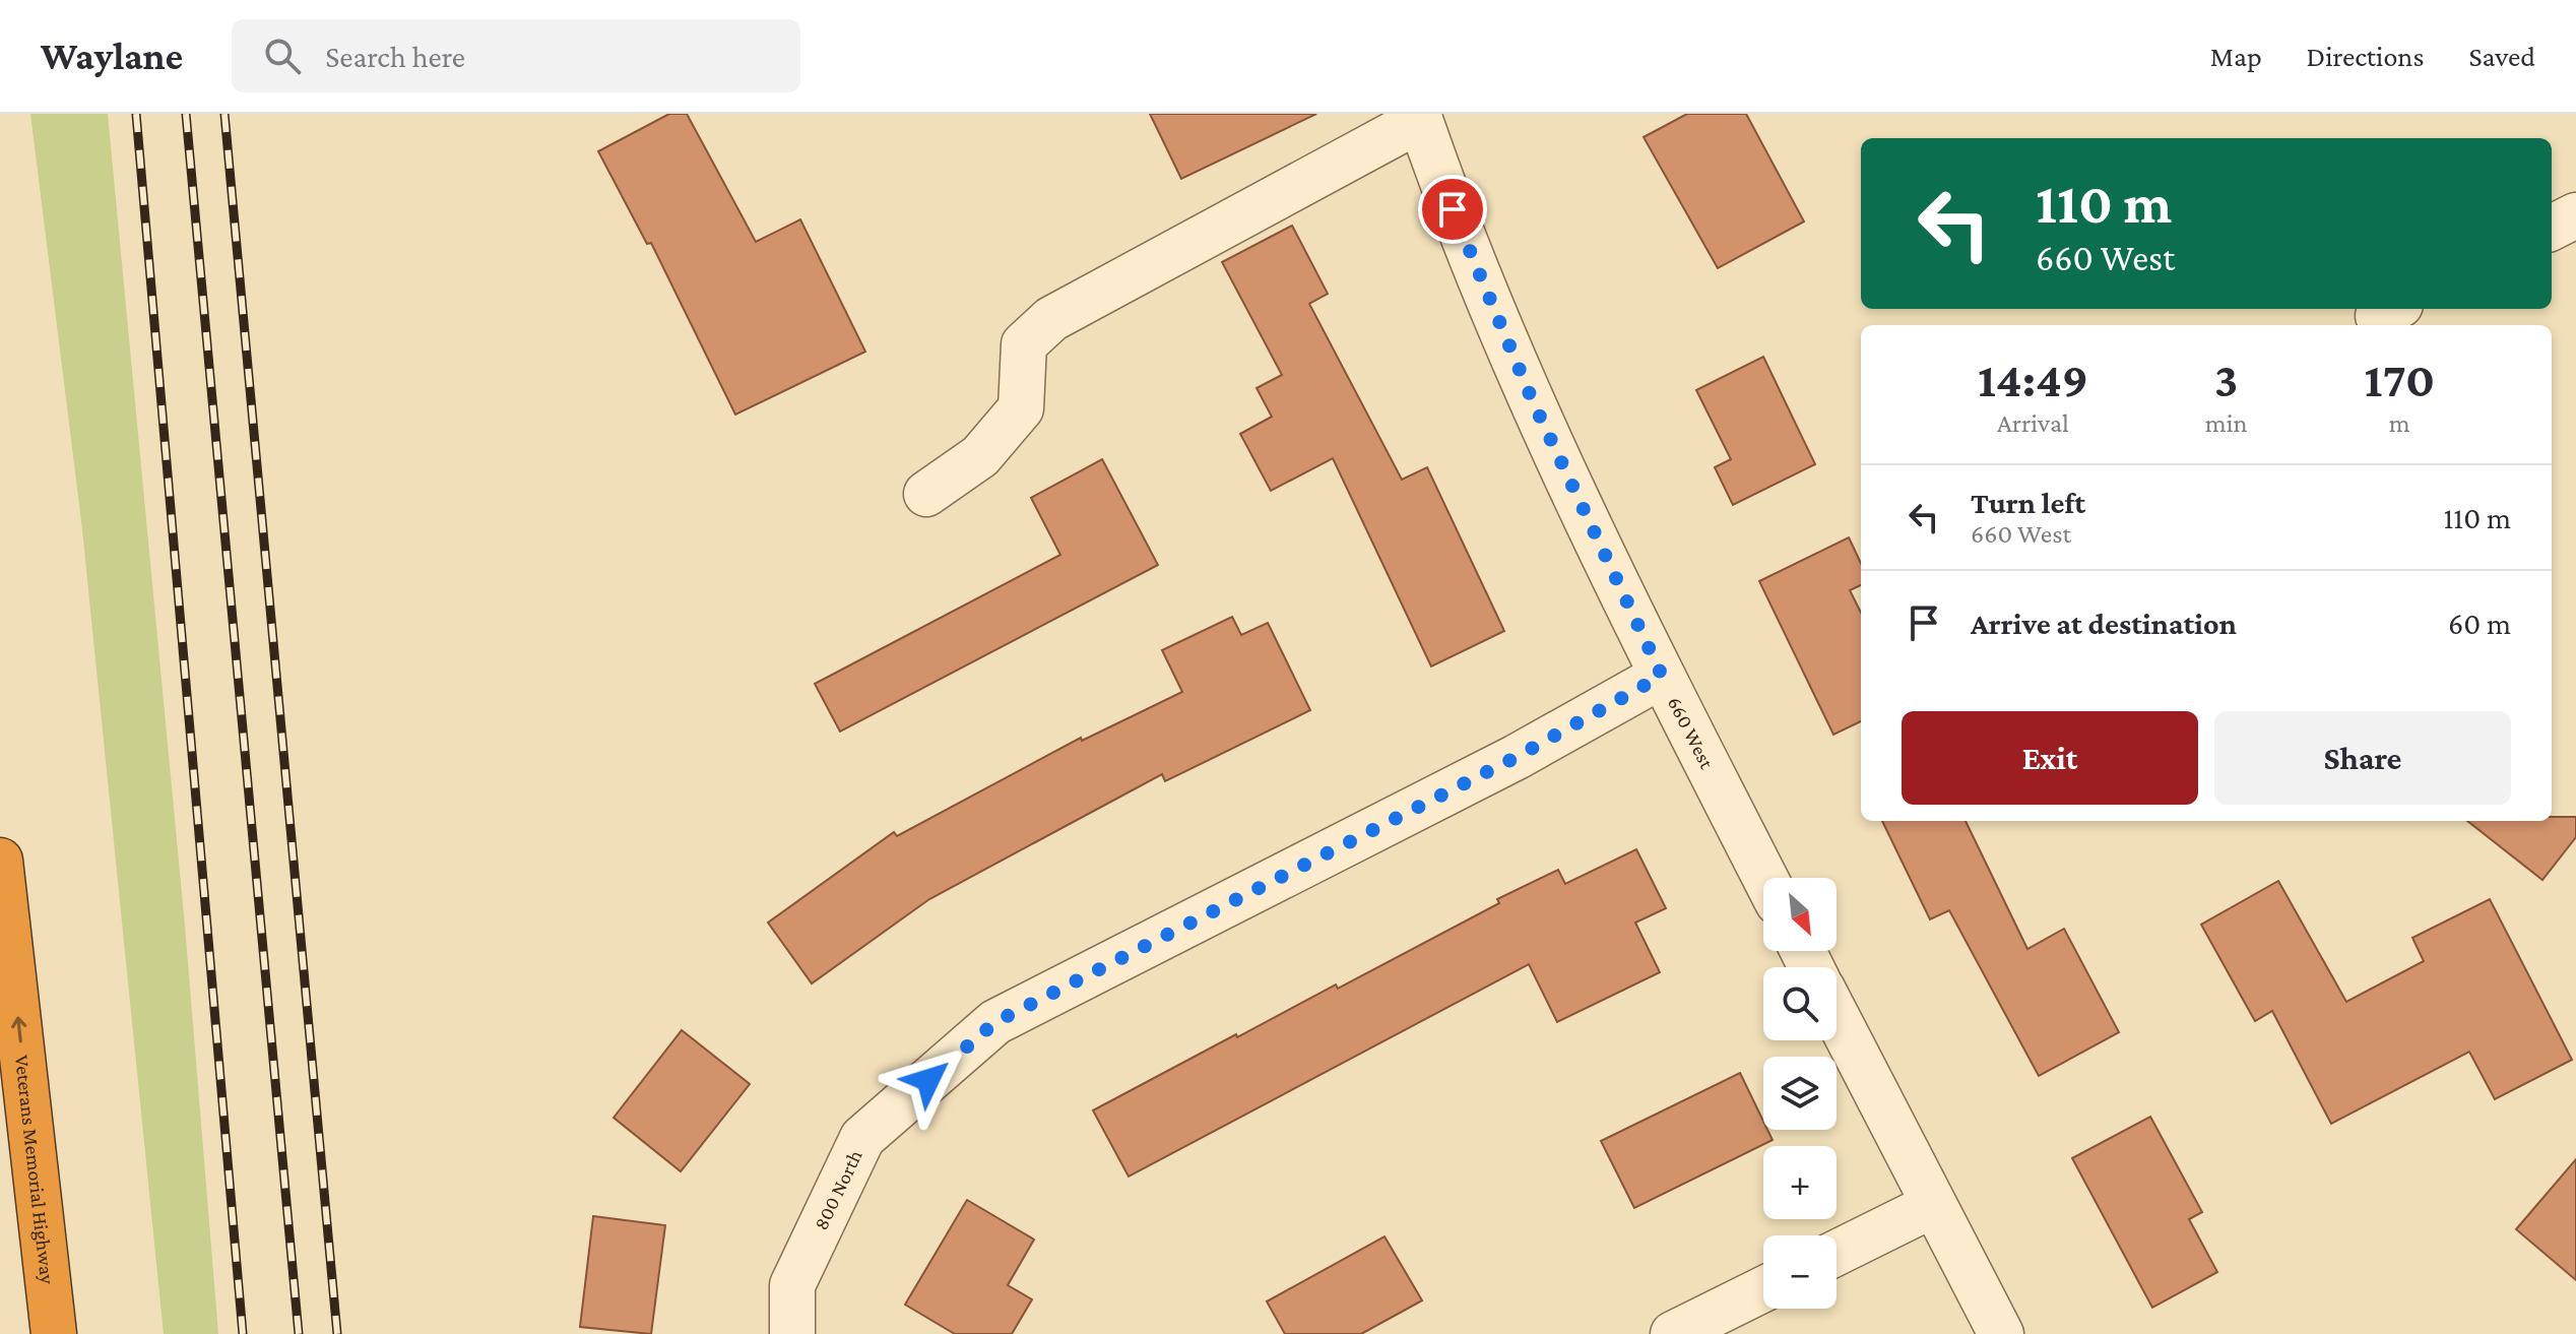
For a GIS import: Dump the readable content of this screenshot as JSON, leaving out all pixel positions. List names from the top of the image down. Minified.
{"streets":{"highway":["Veterans Memorial Highway"],"street":["660 West","800 North"]},"crossings":[["660 West","800 North"]],"one_way":["Veterans Memorial Highway"],"north":"bottom right","page":{"header":"Waylane","search":"Search here","nav":["Map","Directions","Saved"],"turn":["110 m","660 West"],"eta":["14:49","Arrival","3","min","170","m"],"list":[{"name":"Turn left","note":"660 West","value":"110 m"},{"name":"Arrive at destination","value":"60 m"}],"buttons":["Exit","Share"],"map_buttons":["+","−"]}}
